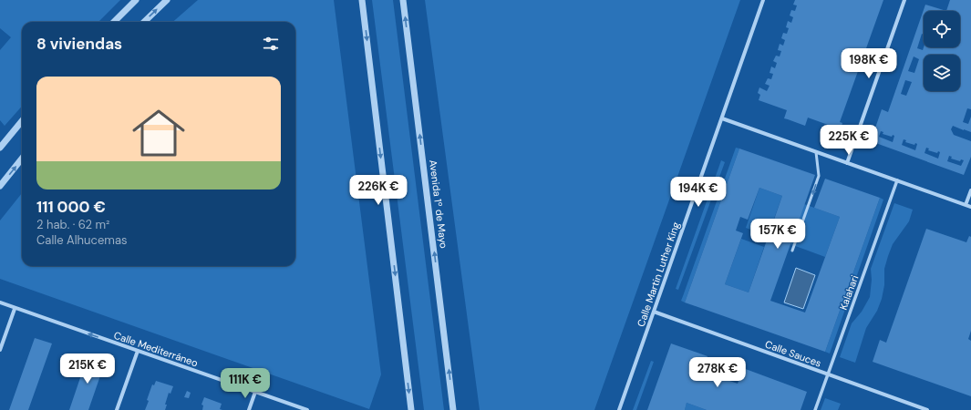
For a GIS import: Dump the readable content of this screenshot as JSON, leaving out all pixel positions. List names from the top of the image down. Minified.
{"streets":{"street":["Avenida 1º de Mayo","Calle Martin Luther King","Kalahari","Calle Mediterráneo","Calle Sauces"]},"crossings":[["Calle Martin Luther King","Calle Sauces"],["Kalahari","Calle Sauces"]],"one_way":["Calle Mediterráneo"],"page":{"heading":"8 viviendas","price":["198K €","225K €","226K €","194K €","157K €","215K €","278K €","111K €"],"list":[{"name":"111 000 €","note":"2 hab. · 62 m² · Calle Alhucemas"}]}}
